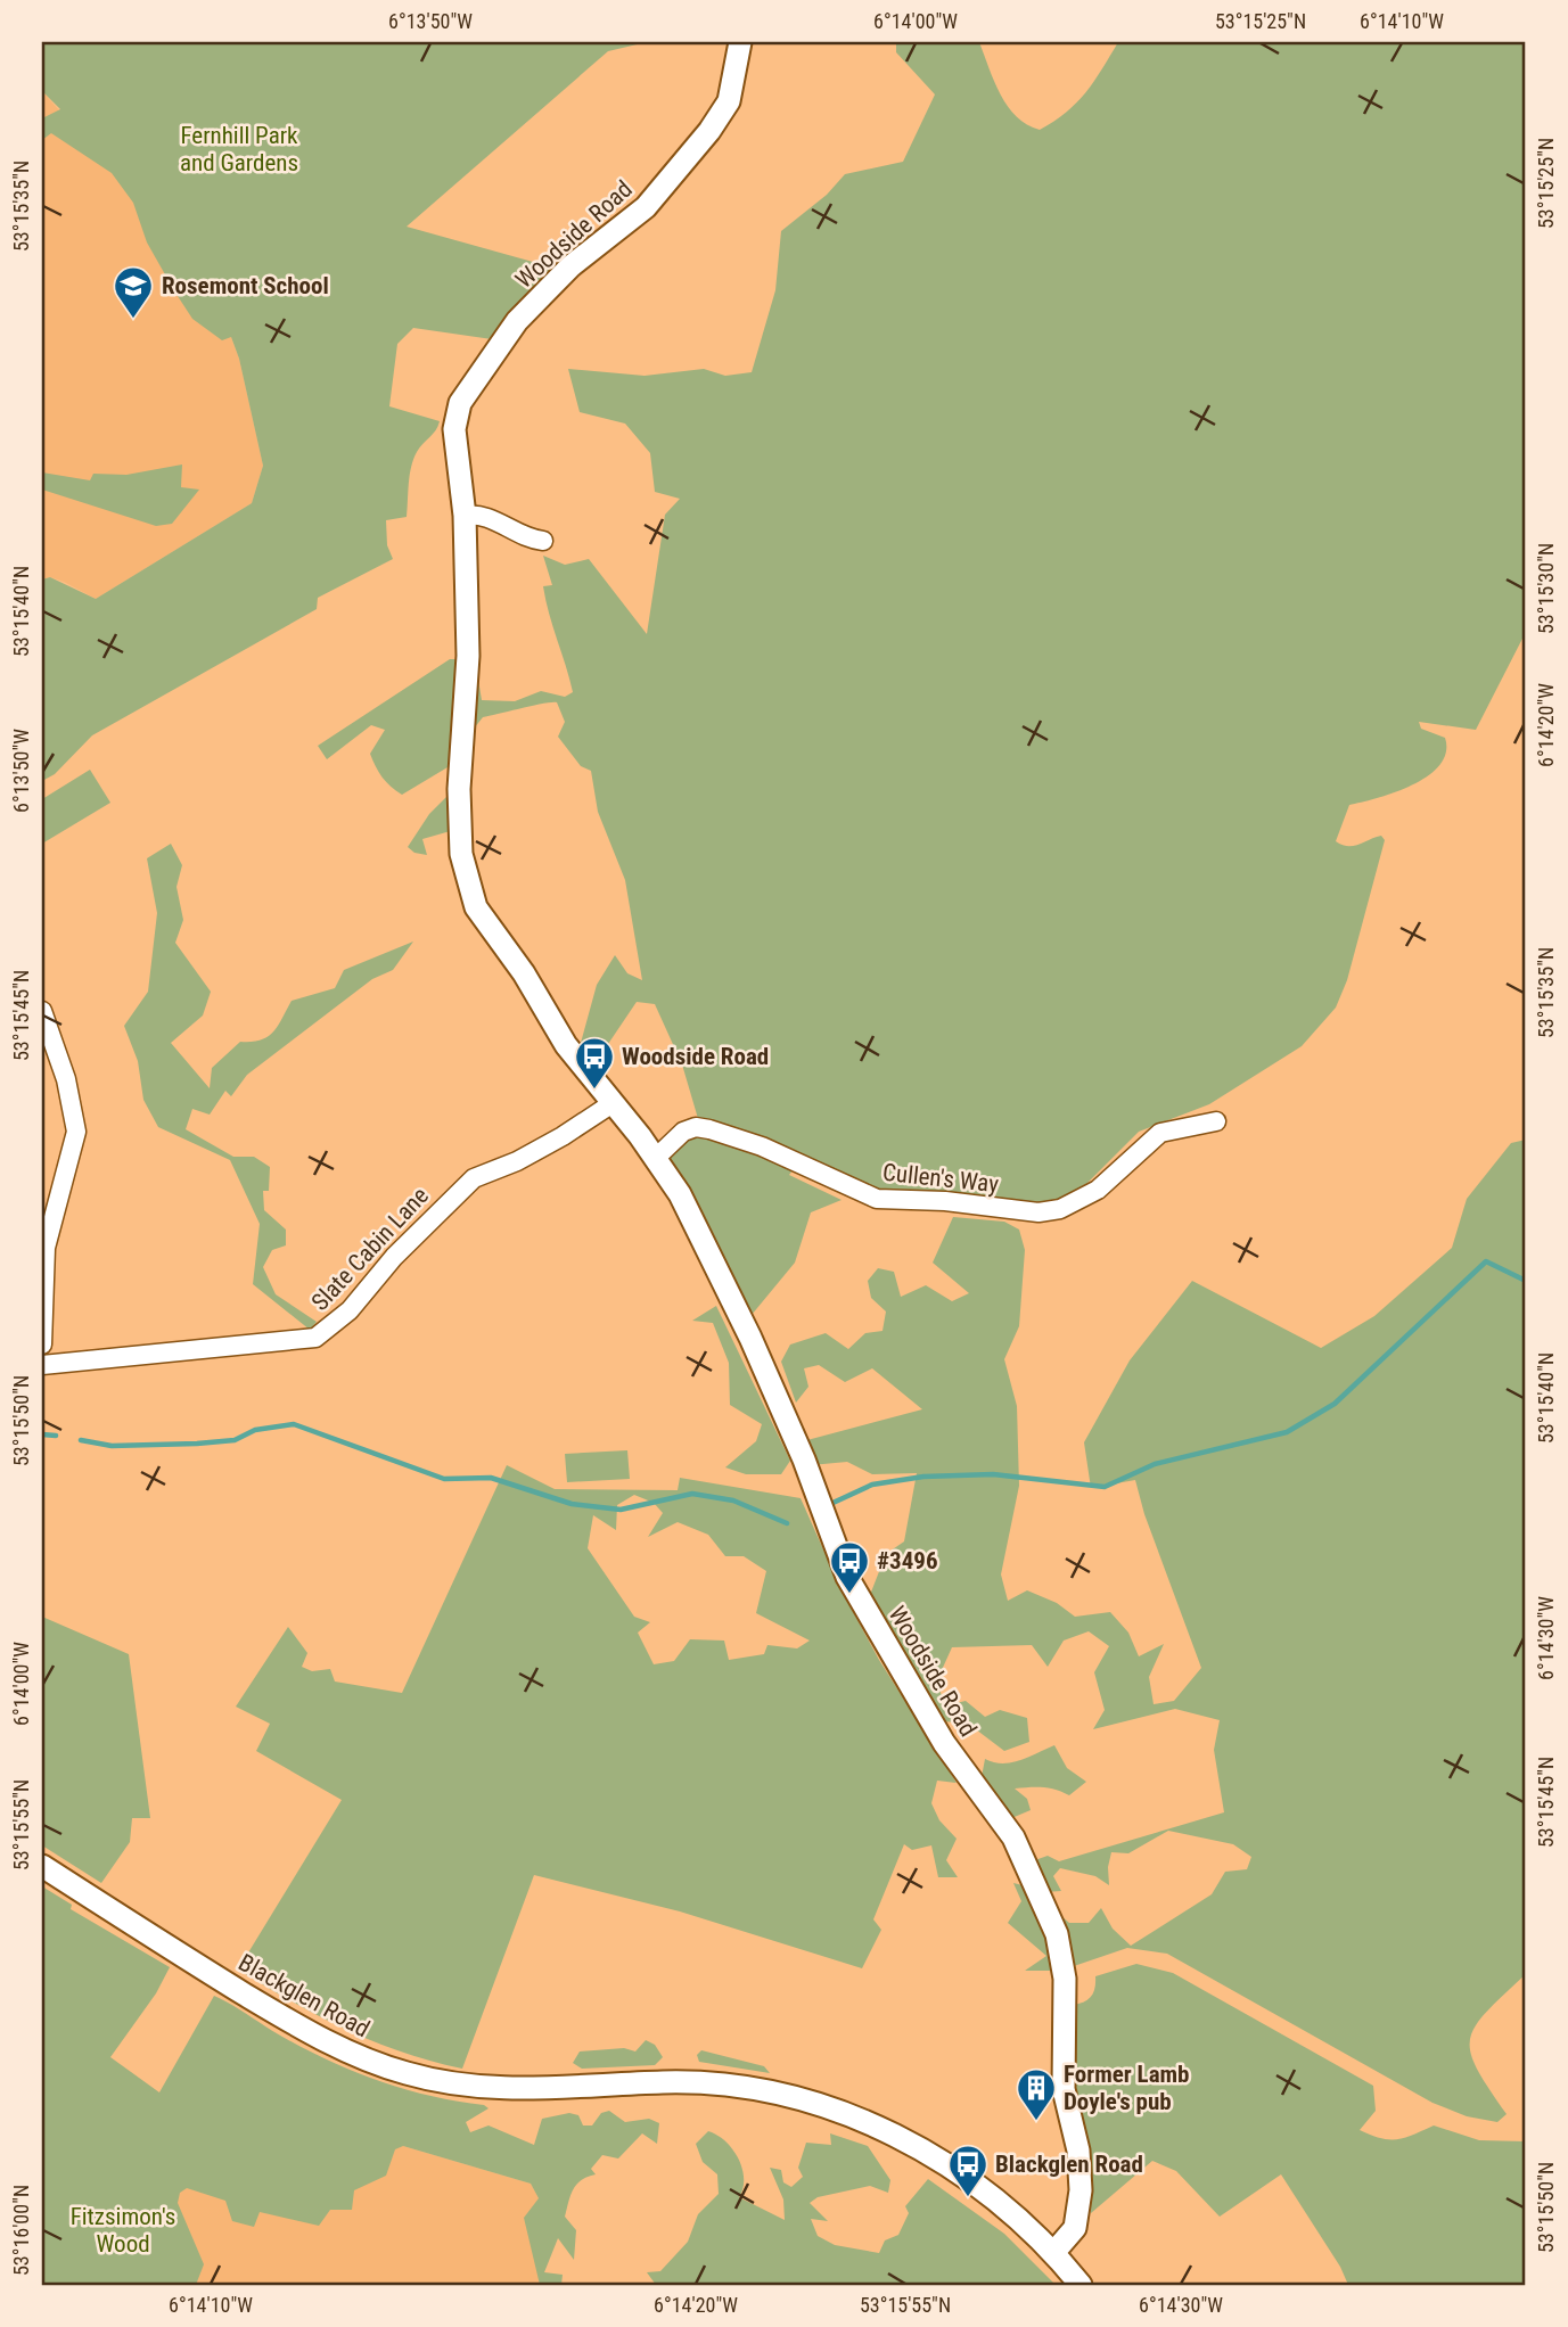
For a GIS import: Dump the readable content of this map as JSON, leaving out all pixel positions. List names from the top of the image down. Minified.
{"streets":{"street":["Woodside Road","Cullen's Way","Slate Cabin Lane","Blackglen Road"]},"crossings":[["Woodside Road","Cullen's Way"],["Woodside Road","Slate Cabin Lane"],["Woodside Road","Blackglen Road"]],"parks":["Fernhill Park and Gardens","Fitzsimon's Wood"],"places":{"school or university":["Rosemont School"],"bus stop":["Woodside Road","#3496","Blackglen Road"],"building":["Former Lamb Doyle's pub"]},"coordinates":["6°13'50\"W","6°14'00\"W","53°15'25\"N","6°14'10\"W","53°15'35\"N","53°15'30\"N","53°15'40\"N","6°14'20\"W","53°15'45\"N","53°15'50\"N","6°14'30\"W","53°15'55\"N","53°16'00\"N"]}
